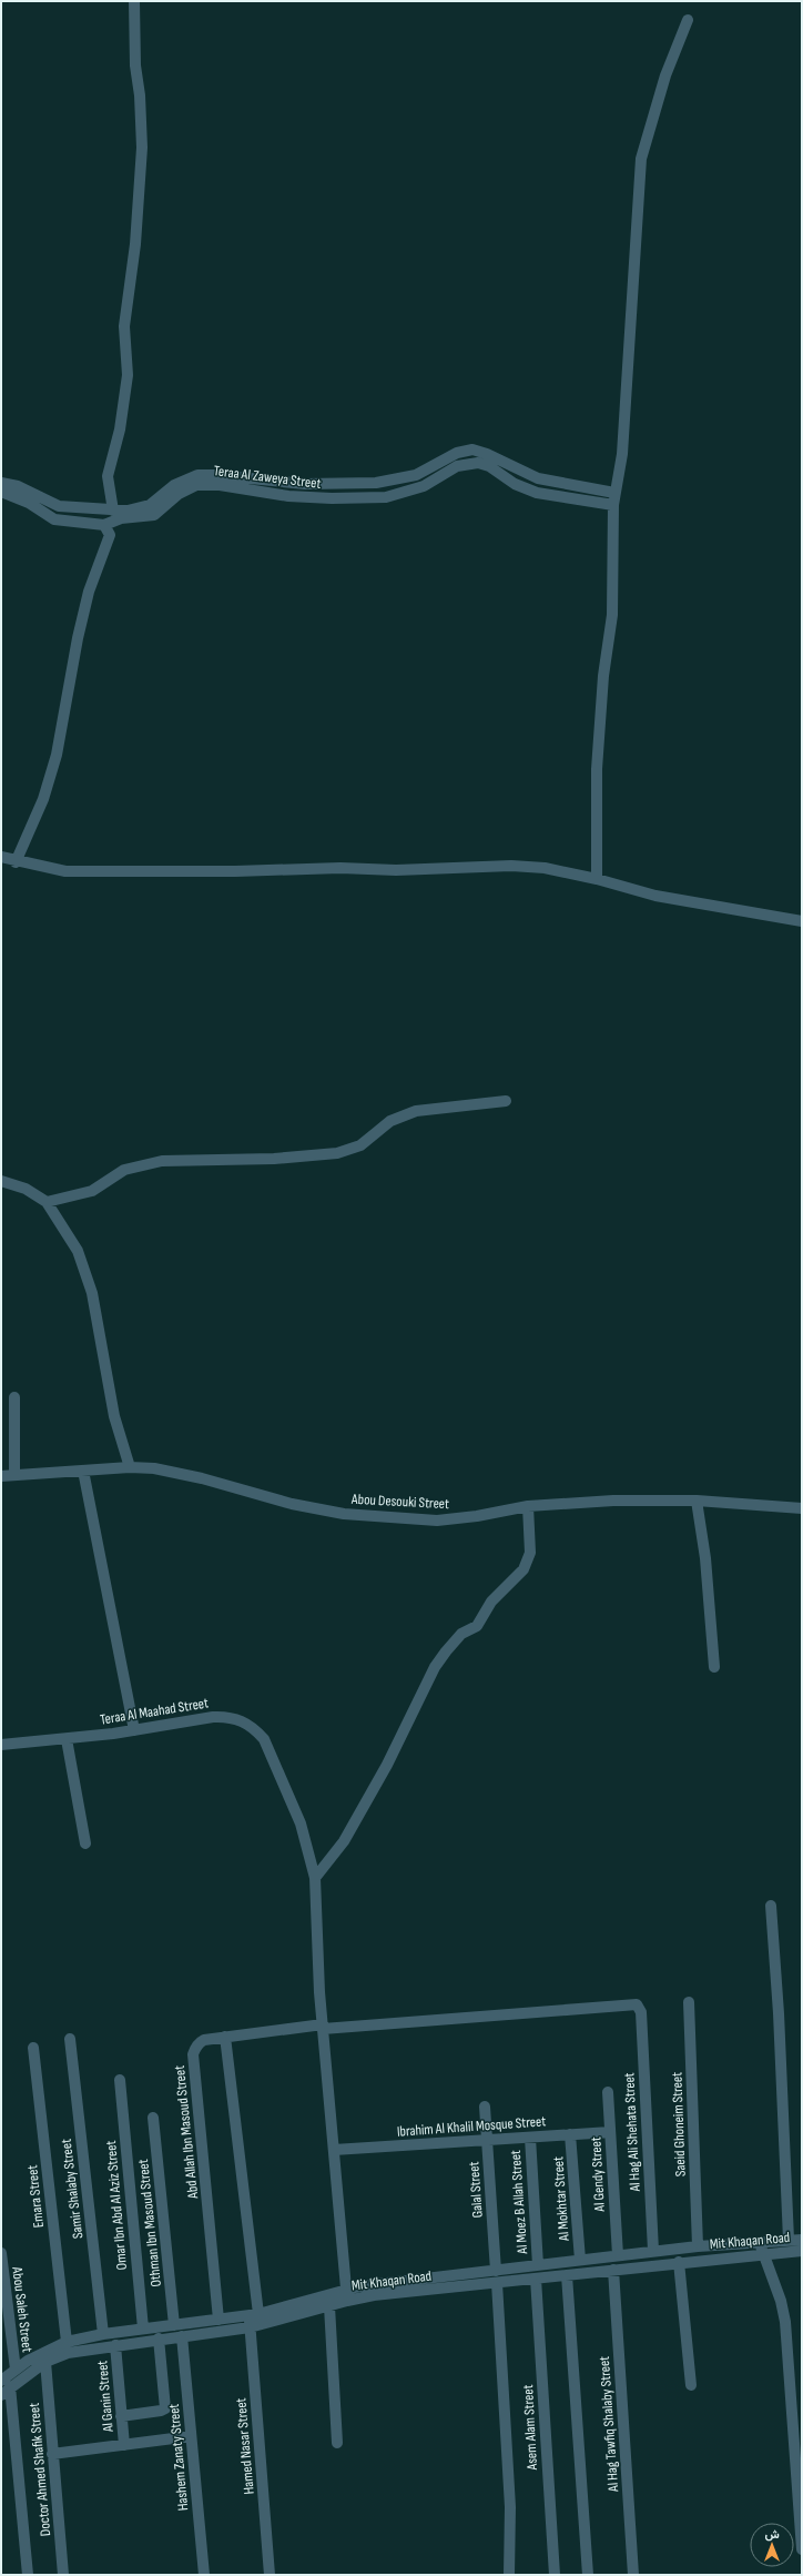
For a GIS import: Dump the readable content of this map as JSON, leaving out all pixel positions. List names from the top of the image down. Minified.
{"streets":{"street":["Teraa Al Zaweya Street","Abou Desouki Street","Teraa Al Maahad Street","Saeid Ghoneim Street","Ibrahim Al Khalil Mosque Street","Abd Allah Ibn Masoud Street","Al Hag Ali Shehata Street","Al Gendy Street","Samir Shalaby Street","Galal Street","Emara Street","Al Mokhtar Street","Al Moez B Allah Street","Omar Ibn Abd Al Aziz Street","Othman Ibn Masoud Street","Mit Khaqan Road","Abou Saleh Street","Al Ganin Street","Al Hag Tawfiq Shalaby Street","Asem Alam Street","Hamed Nasar Street","Hashem Zanaty Street","Doctor Ahmed Shafik Street"]},"crossings":[["Teraa Al Maahad Street","Ibrahim Al Khalil Mosque Street"],["Teraa Al Maahad Street","Abd Allah Ibn Masoud Street"],["Teraa Al Maahad Street","Mit Khaqan Road"],["Saeid Ghoneim Street","Mit Khaqan Road"],["Ibrahim Al Khalil Mosque Street","Al Gendy Street"],["Ibrahim Al Khalil Mosque Street","Galal Street"],["Ibrahim Al Khalil Mosque Street","Al Mokhtar Street"],["Ibrahim Al Khalil Mosque Street","Al Moez B Allah Street"],["Abd Allah Ibn Masoud Street","Al Hag Ali Shehata Street"],["Abd Allah Ibn Masoud Street","Mit Khaqan Road"],["Abd Allah Ibn Masoud Street","Hamed Nasar Street"],["Al Hag Ali Shehata Street","Mit Khaqan Road"],["Al Gendy Street","Mit Khaqan Road"],["Samir Shalaby Street","Mit Khaqan Road"],["Galal Street","Mit Khaqan Road"],["Emara Street","Mit Khaqan Road"],["Al Mokhtar Street","Mit Khaqan Road"],["Al Moez B Allah Street","Mit Khaqan Road"],["Omar Ibn Abd Al Aziz Street","Mit Khaqan Road"],["Othman Ibn Masoud Street","Mit Khaqan Road"],["Mit Khaqan Road","Abou Saleh Street"],["Mit Khaqan Road","Al Ganin Street"],["Mit Khaqan Road","Al Hag Tawfiq Shalaby Street"],["Mit Khaqan Road","Asem Alam Street"],["Mit Khaqan Road","Hamed Nasar Street"],["Mit Khaqan Road","Hashem Zanaty Street"],["Mit Khaqan Road","Doctor Ahmed Shafik Street"]],"north":"top"}
